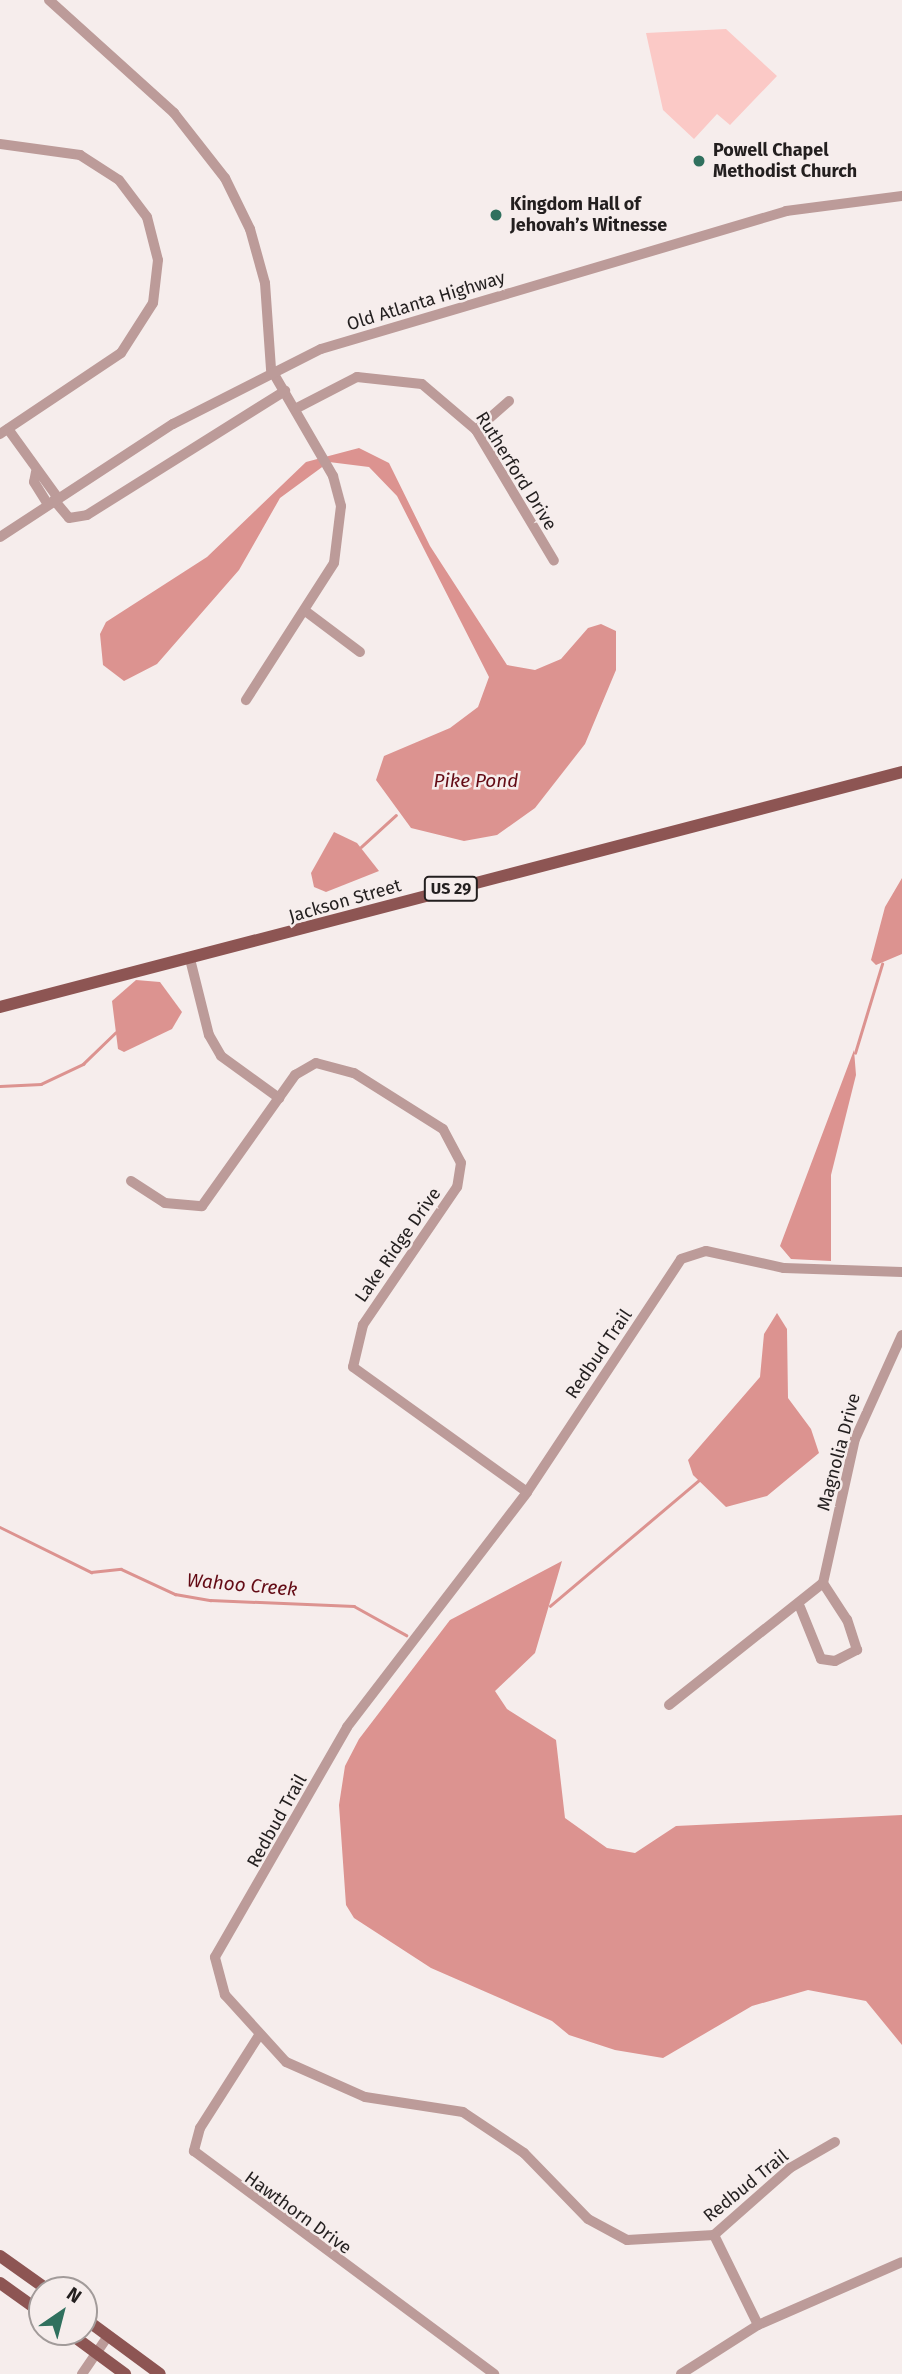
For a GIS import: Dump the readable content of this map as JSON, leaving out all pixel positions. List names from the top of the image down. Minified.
{"streets":{"main road":["US 29","Jackson Street"],"street":["Old Atlanta Highway","Rutherford Drive","Lake Ridge Drive","Redbud Trail","Magnolia Drive","Hawthorn Drive"]},"crossings":[["Lake Ridge Drive","Redbud Trail"],["Redbud Trail","Hawthorn Drive"]],"water":["Pike Pond","Wahoo Creek"],"places":["Powell Chapel Methodist Church","Kingdom Hall of Jehovah’s Witnesse"],"north":"top right"}
